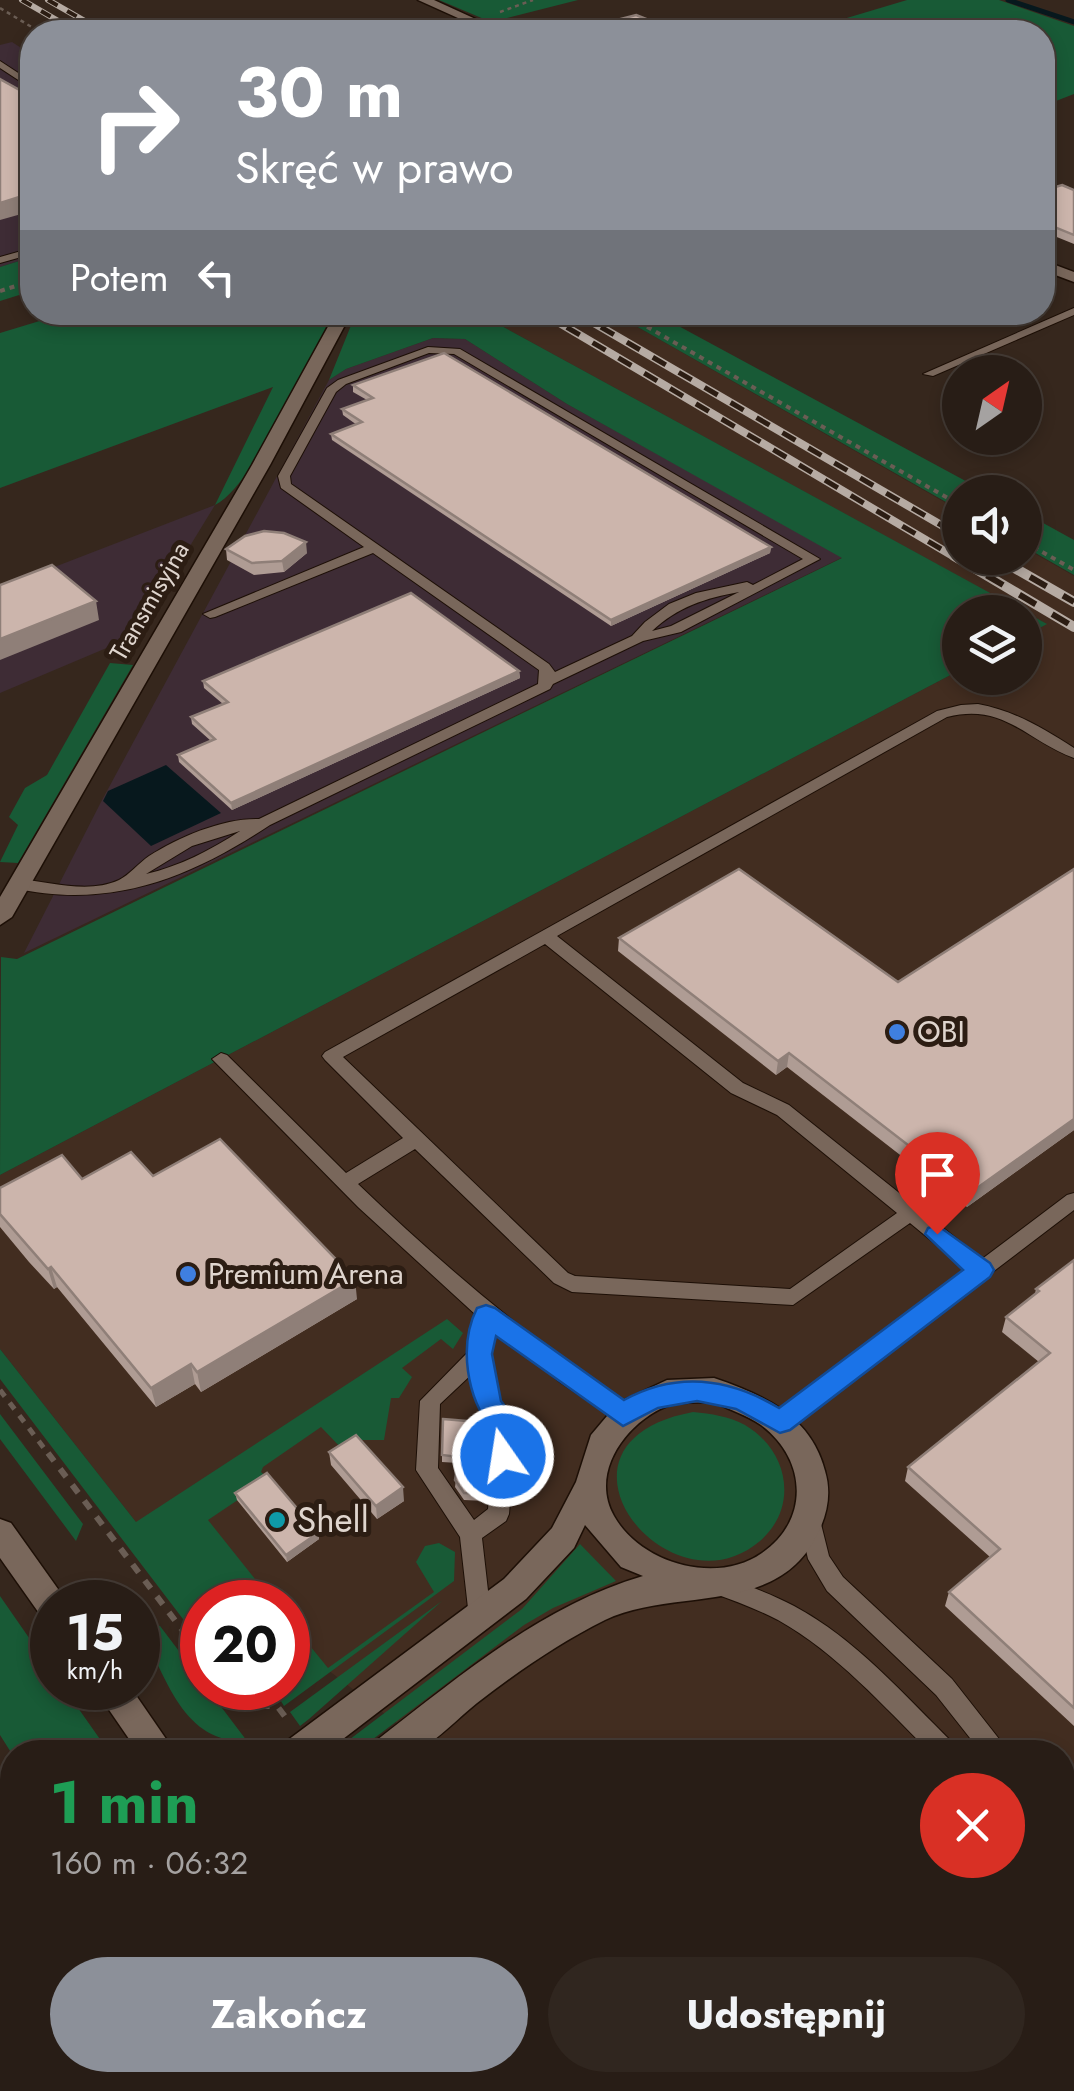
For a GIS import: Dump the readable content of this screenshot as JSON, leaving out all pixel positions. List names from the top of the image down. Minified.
{"streets":{"street":["Transmisyjna"]},"places":["OBI","Premium Arena","Shell"],"north":"top right","page":{"turn":["30 m","Skręć w prawo"],"then":"Potem","speed":"15 km/h","limit":"20","heading":["1 min","160 m · 06:32"],"buttons":["Zakończ","Udostępnij"]}}
